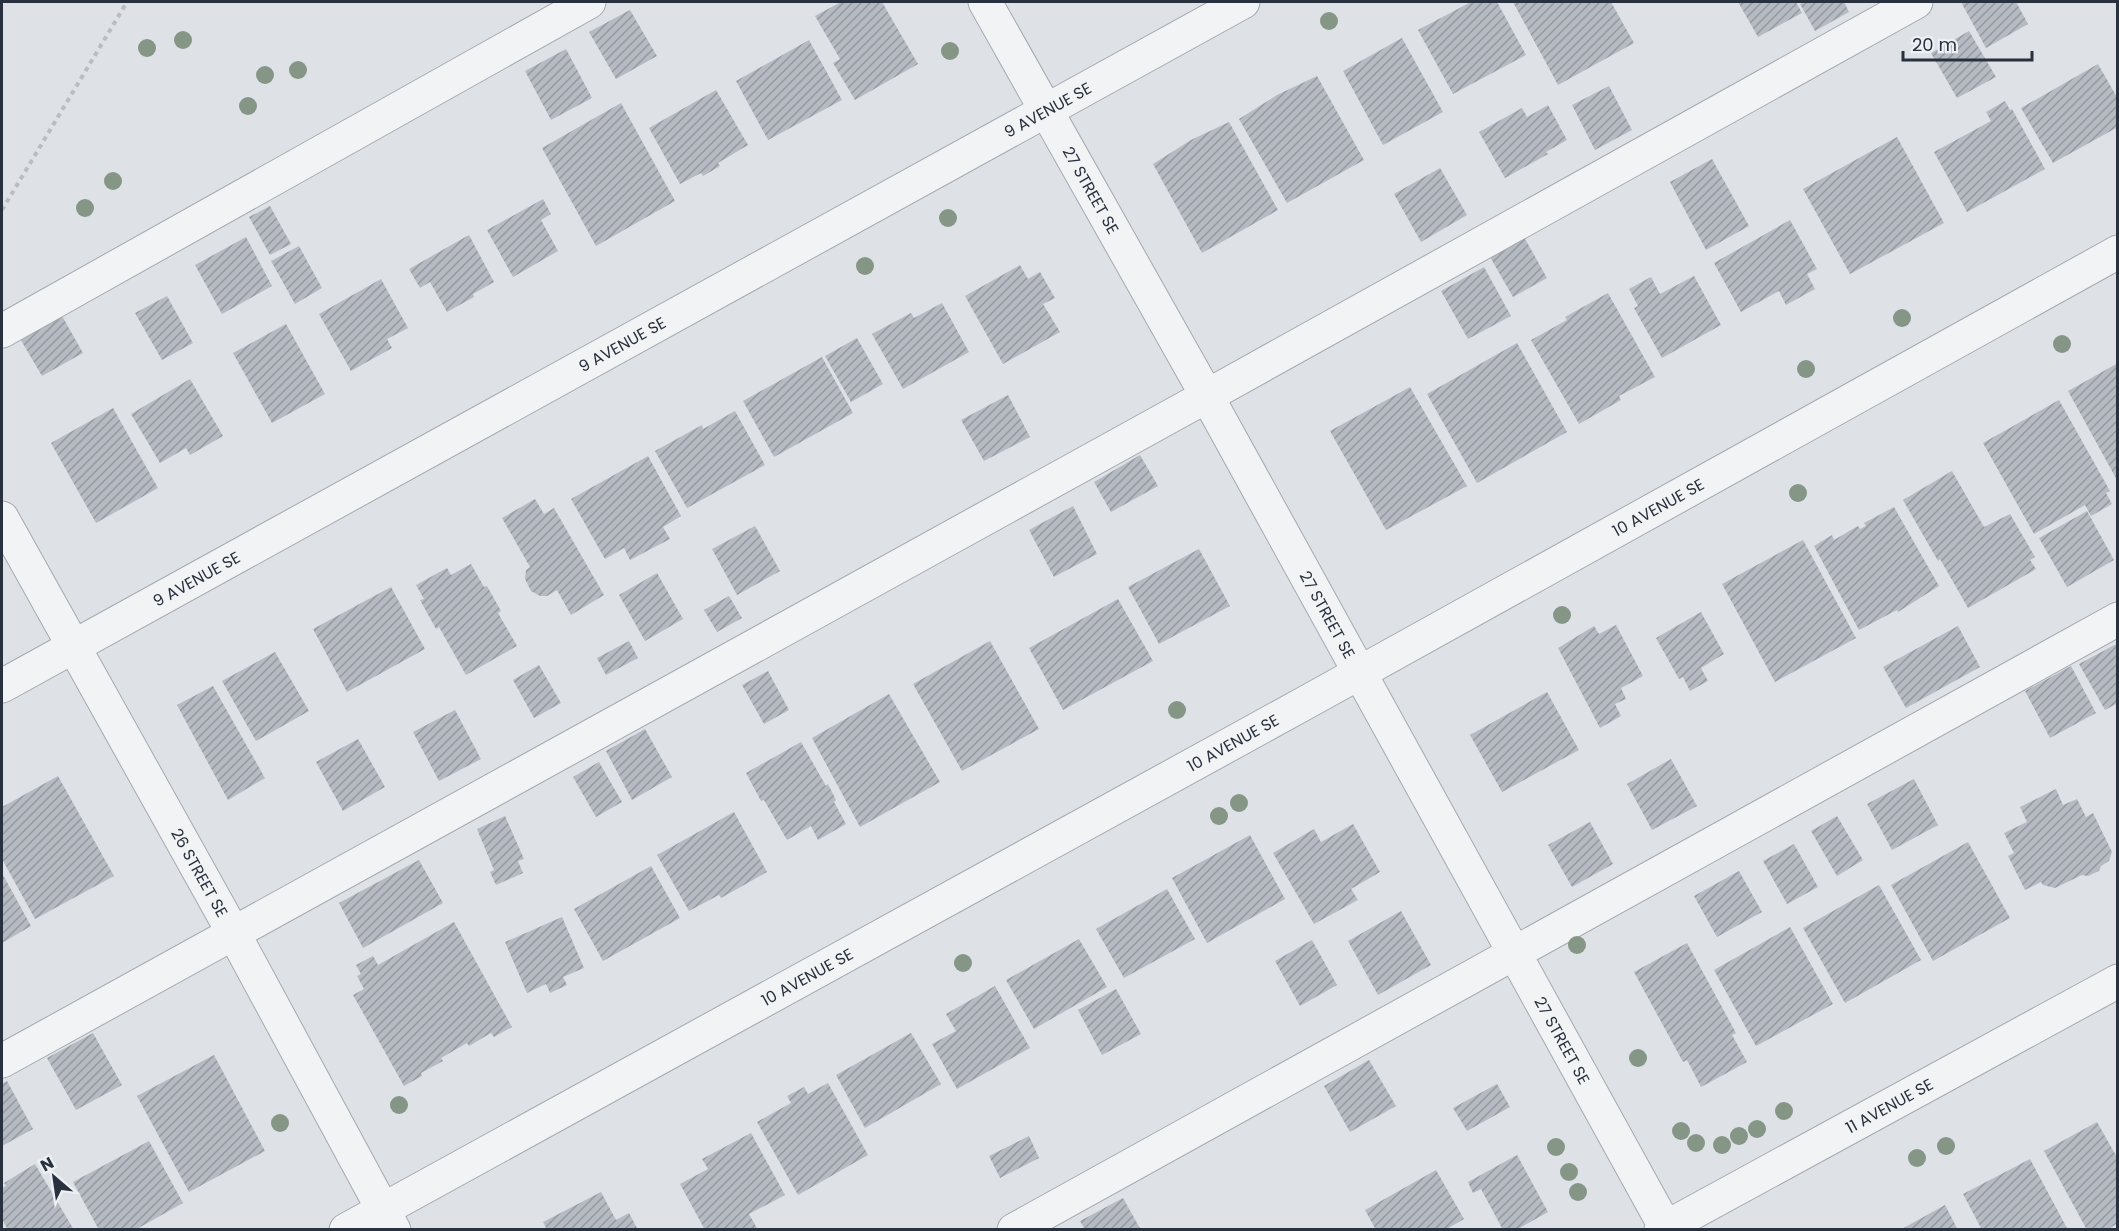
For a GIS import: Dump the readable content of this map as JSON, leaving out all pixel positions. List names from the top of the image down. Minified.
{"streets":{"street":["9 AVENUE SE","27 STREET SE","10 AVENUE SE","26 STREET SE","11 AVENUE SE"]},"crossings":[["9 AVENUE SE","27 STREET SE"],["9 AVENUE SE","26 STREET SE"],["27 STREET SE","10 AVENUE SE"],["27 STREET SE","11 AVENUE SE"],["10 AVENUE SE","26 STREET SE"]],"scale_bar":"20 m","north":"top left"}
